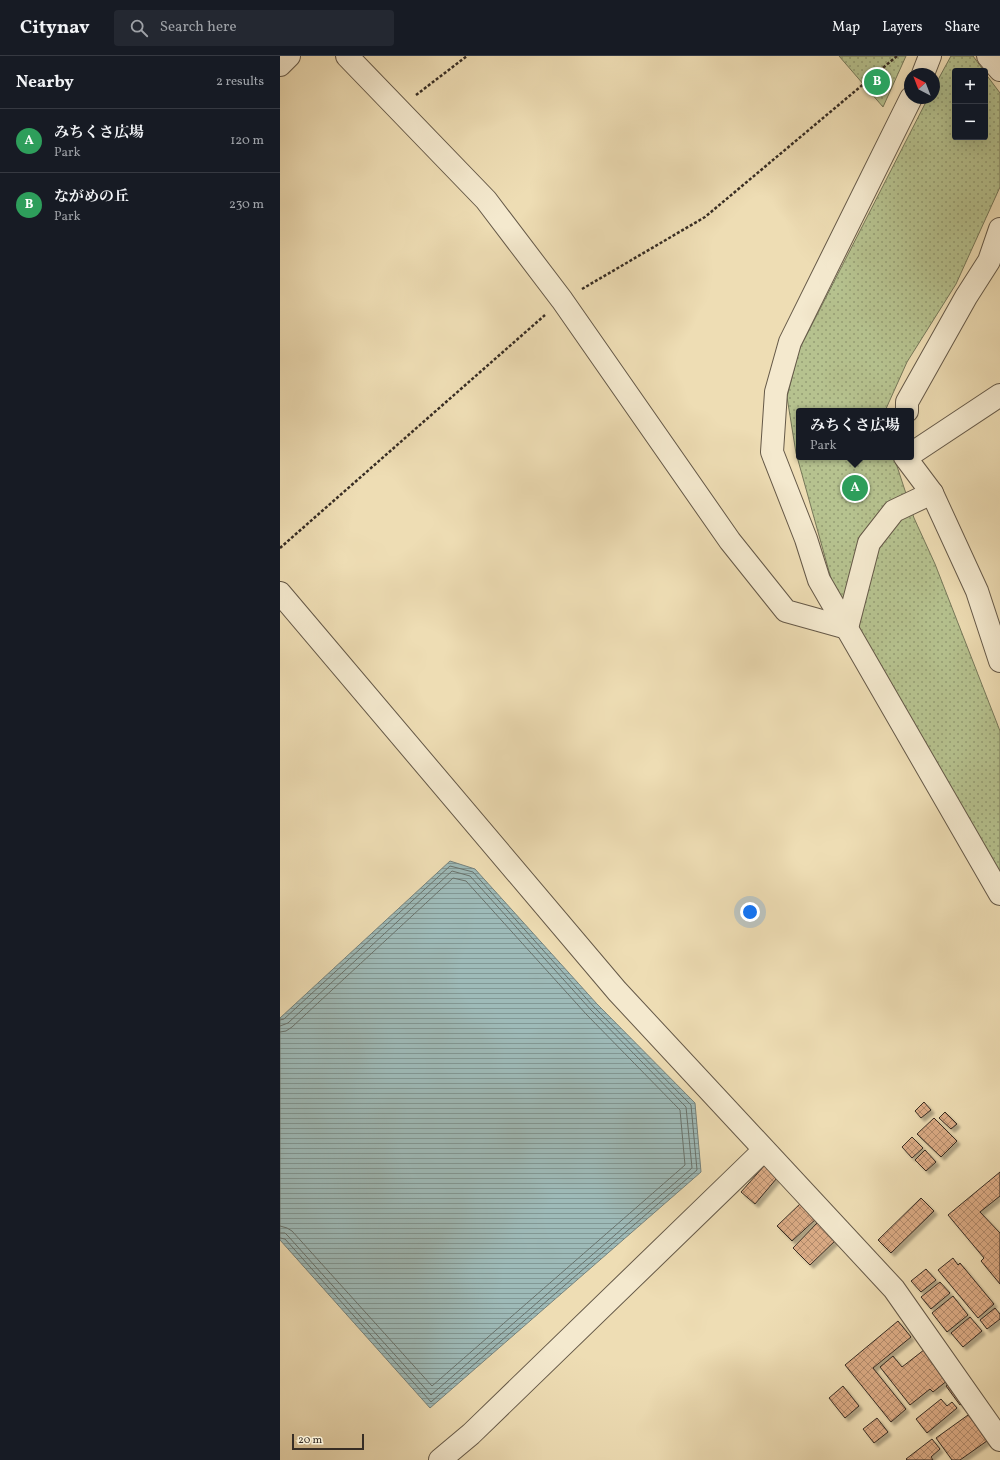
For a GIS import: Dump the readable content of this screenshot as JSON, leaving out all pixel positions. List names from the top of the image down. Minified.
{"scale_bar":"20 m","north":"top left","page":{"header":"Citynav","search":"Search here","nav":["Map","Layers","Share"],"heading":["Nearby","2 results"],"pins":["B","A"],"map_buttons":["+","−"],"list":[{"mark":"A","name":"みちくさ広場","note":"Park","value":"120 m"},{"mark":"B","name":"ながめの丘","note":"Park","value":"230 m"}],"popup":["みちくさ広場","Park"],"scale":"20 m"}}
